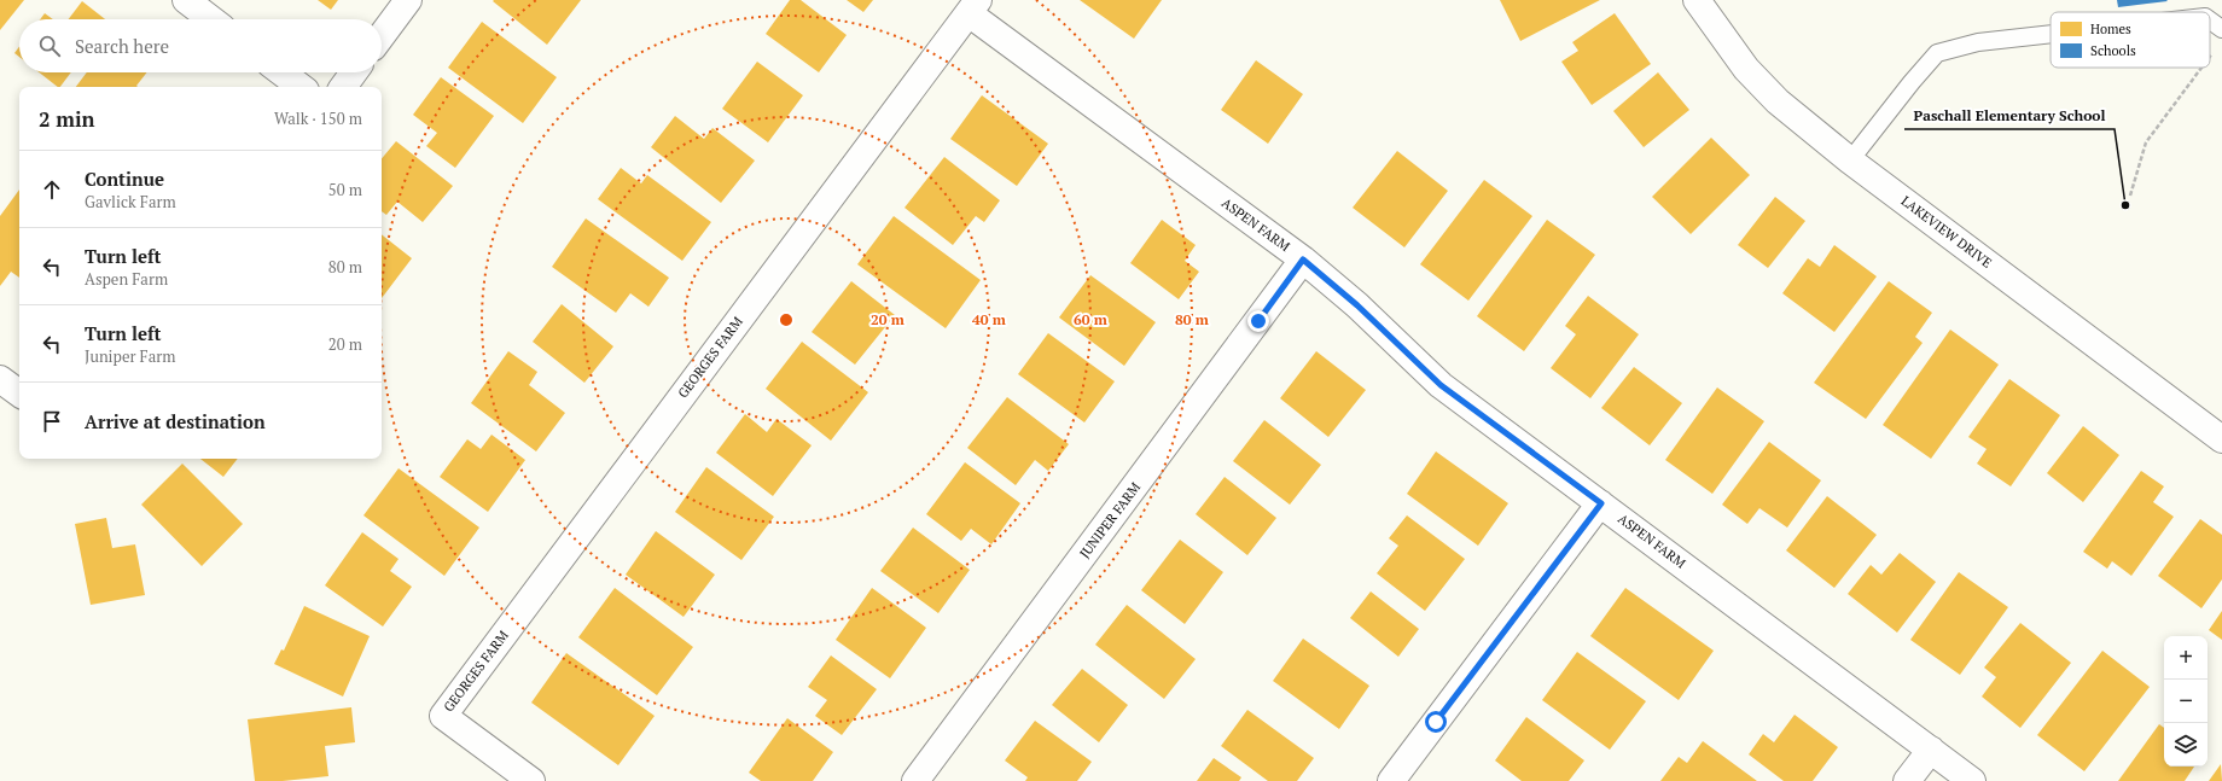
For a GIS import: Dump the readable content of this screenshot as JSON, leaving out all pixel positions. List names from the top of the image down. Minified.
{"streets":{"street":["ASPEN FARM","LAKEVIEW DRIVE","GEORGES FARM","JUNIPER FARM"]},"crossings":[["ASPEN FARM","GEORGES FARM"],["ASPEN FARM","JUNIPER FARM"]],"places":["Paschall Elementary School"],"legend":["Homes","Schools"],"page":{"search":"Search here","heading":["2 min","Walk · 150 m"],"list":[["Continue","Gavlick Farm","50 m"],["Turn left","Aspen Farm","80 m"],["Turn left","Juniper Farm","20 m"],"Arrive at destination"],"map_buttons":["+","−"]},"rings":["20 m","40 m","60 m","80 m"]}
